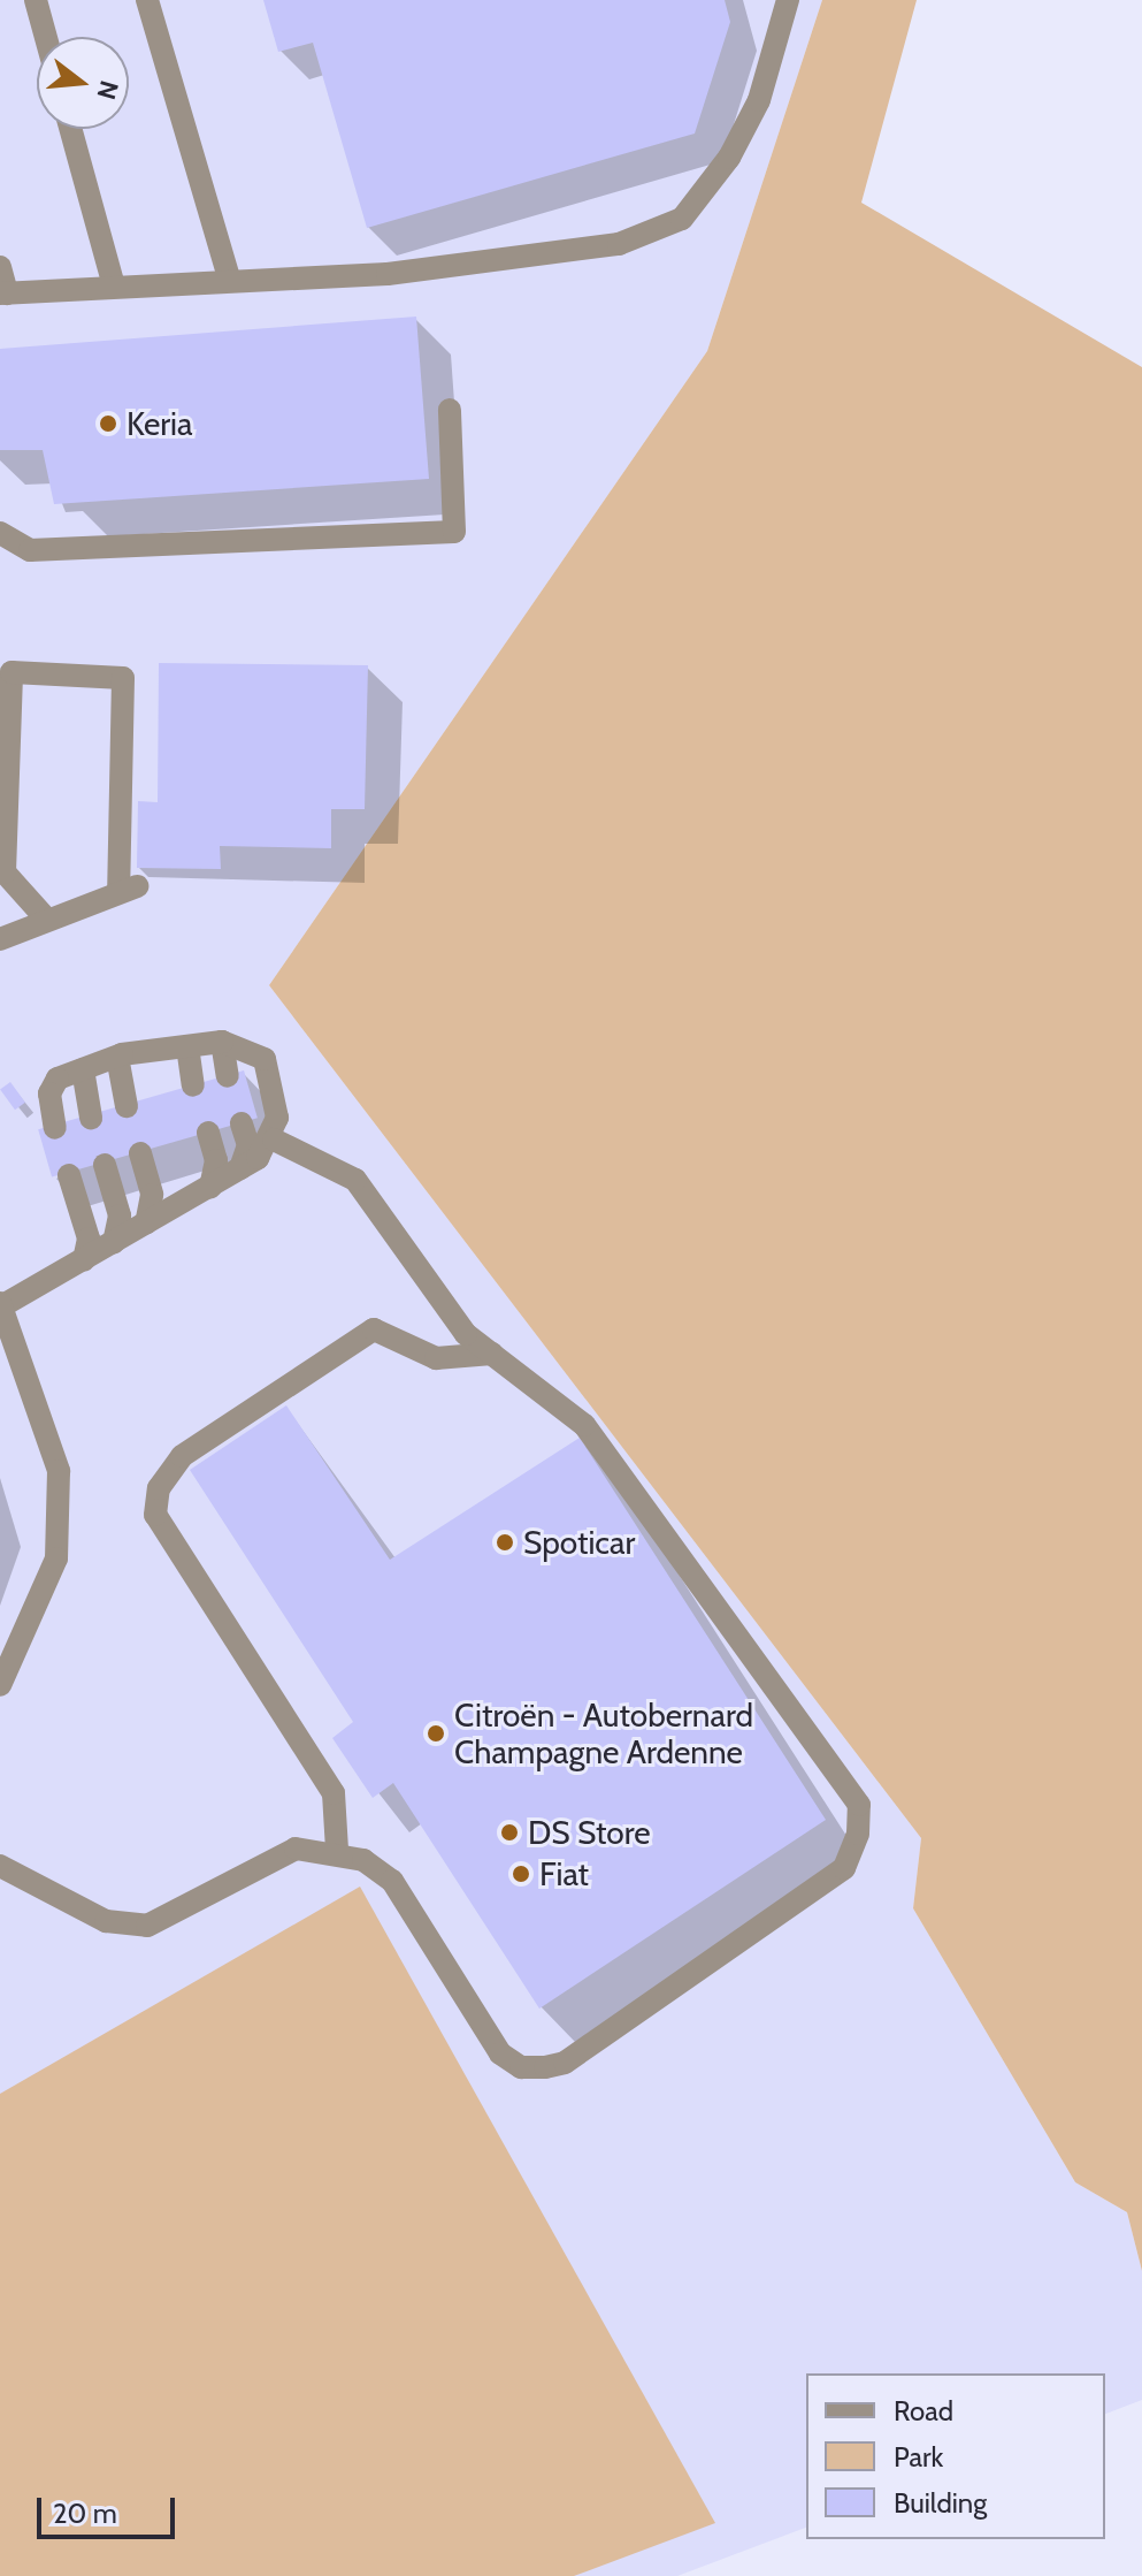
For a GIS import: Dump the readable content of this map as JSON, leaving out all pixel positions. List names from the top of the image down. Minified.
{"places":["Keria","Spoticar","Citroën - Autobernard Champagne Ardenne","DS Store","Fiat"],"legend":["Road","Park","Building"],"scale_bar":"20 m","north":"right"}
